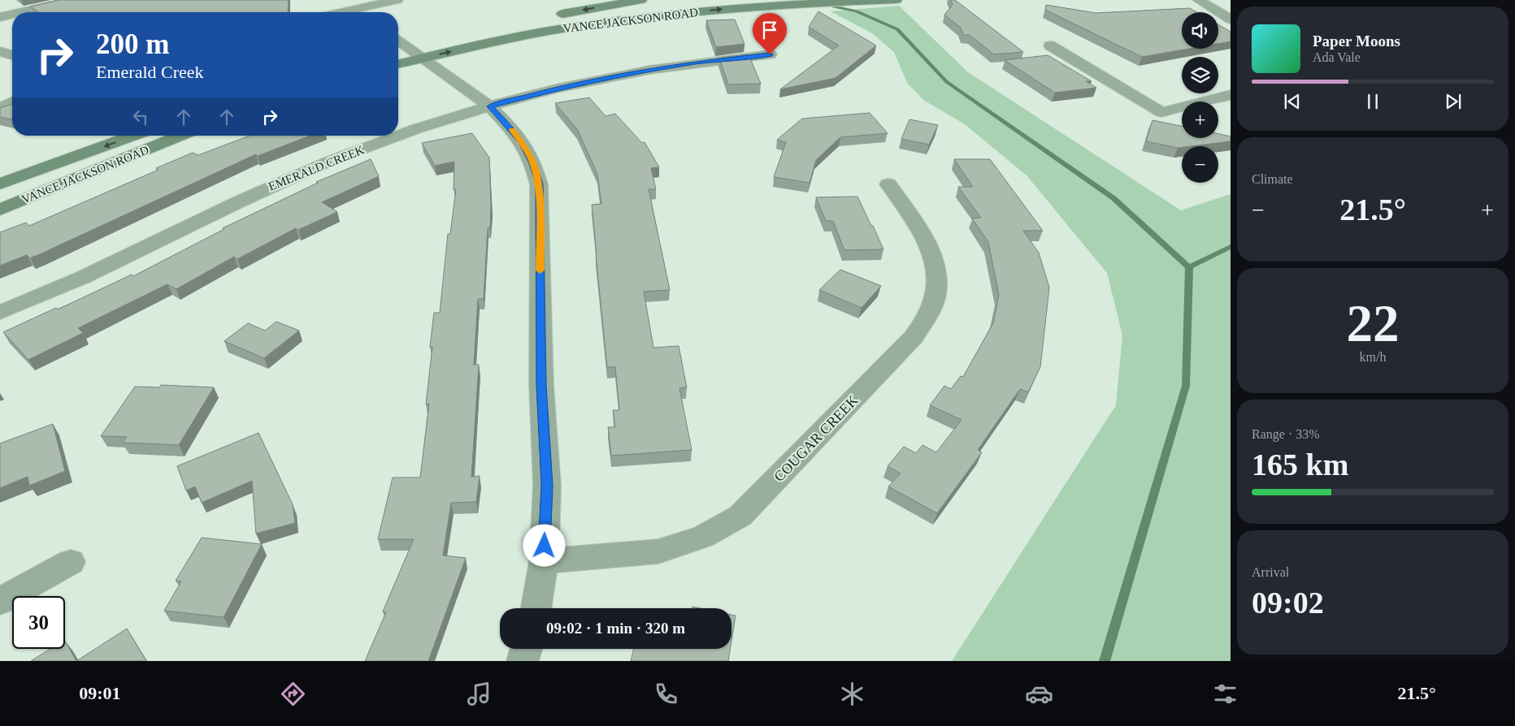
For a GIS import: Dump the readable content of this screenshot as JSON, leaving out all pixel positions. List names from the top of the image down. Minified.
{"streets":{"main road":["VANCE JACKSON ROAD"],"street":["EMERALD CREEK","COUGAR CREEK"]},"page":{"map_buttons":["+","−"],"turn":["200 m","Emerald Creek"],"song":["Paper Moons","Ada Vale"],"tile":["Climate",["22","km/h"],["Range · 33%","165 km"],["Arrival","09:02"]],"heat":["−","21.5°","+"],"limit":"30","trip":"09:02 · 1 min · 320 m","tabs":["09:01","21.5°"]}}
